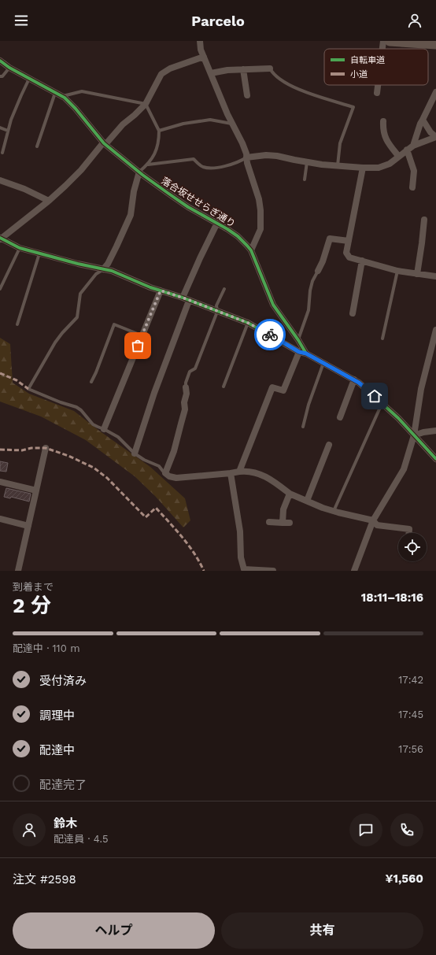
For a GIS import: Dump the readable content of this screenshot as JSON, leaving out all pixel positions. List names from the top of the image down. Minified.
{"streets":{"street":["落合坂せせらぎ通り"]},"legend":["自転車道","小道"],"page":{"header":"Parcelo","heading":["2 分","到着まで","18:11–18:16"],"panel":["鈴木","配達員 · 4.5","注文 #2598","¥1,560"],"bar":"配達中 · 110 m","list":[["受付済み","17:42"],["調理中","17:45"],["配達中","17:56"],"配達完了"],"buttons":["ヘルプ","共有"]}}
